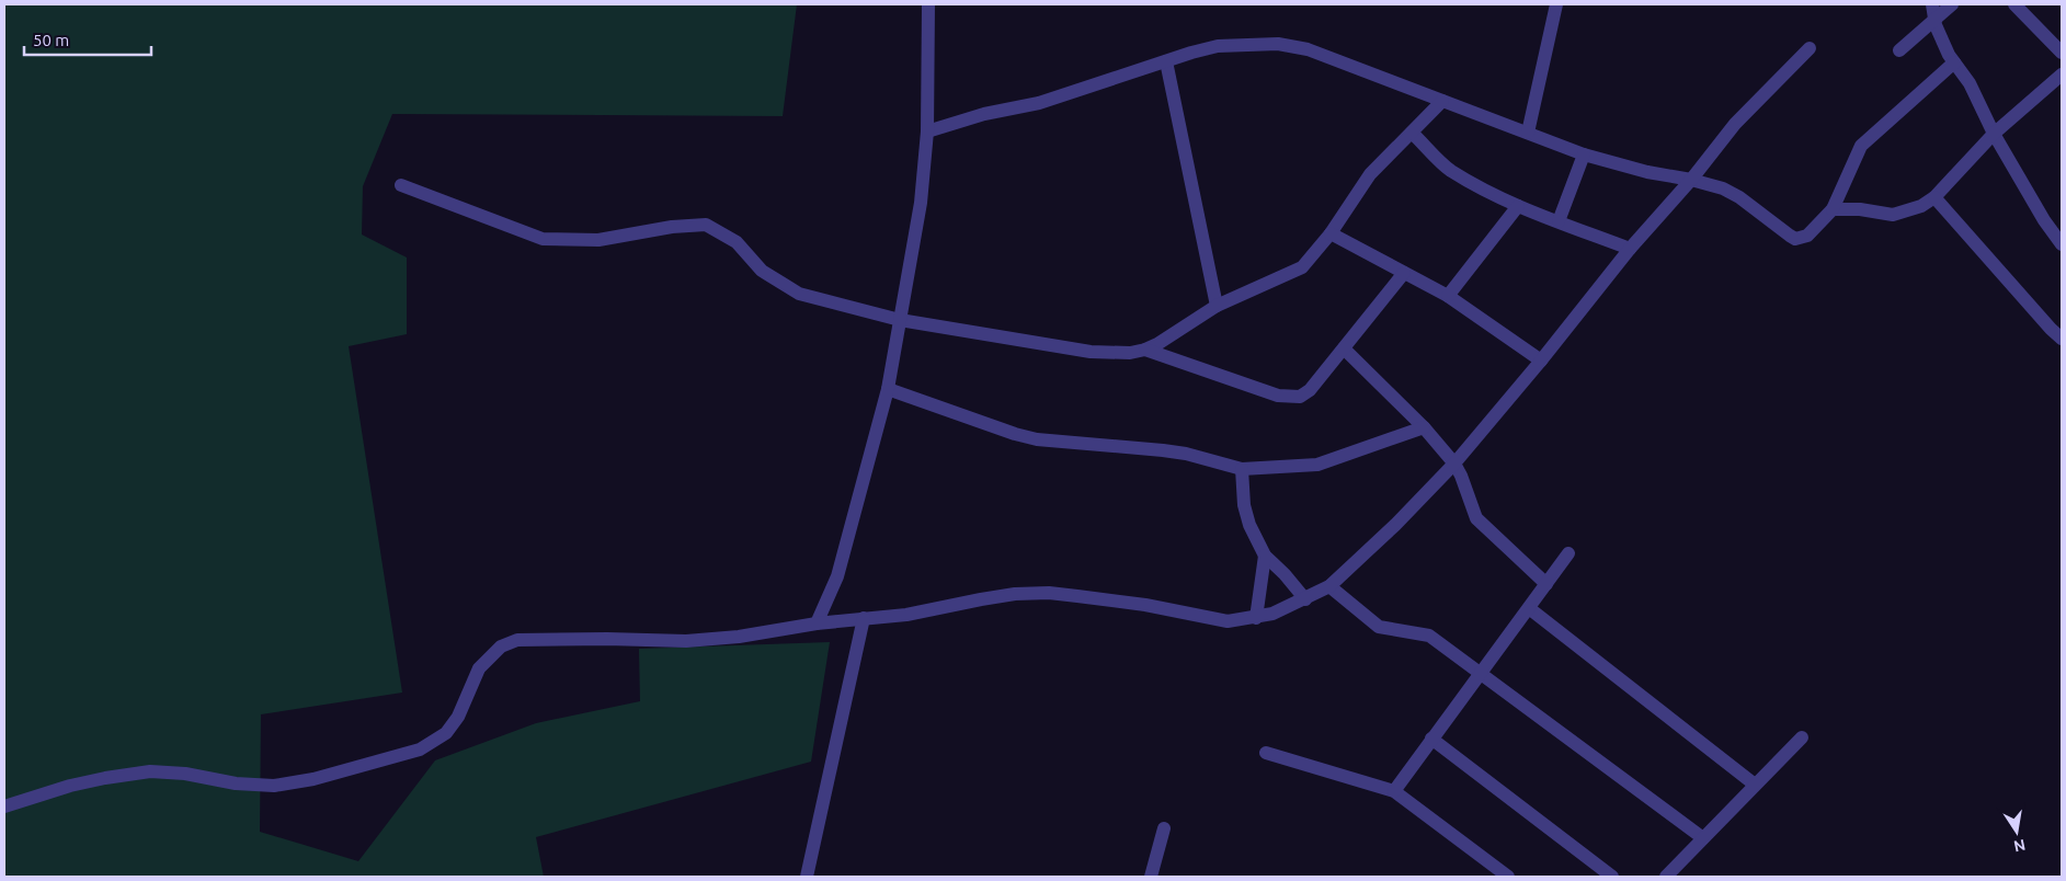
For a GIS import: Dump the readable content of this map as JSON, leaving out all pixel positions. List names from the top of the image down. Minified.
{"scale_bar":"50 m","north":"bottom"}
